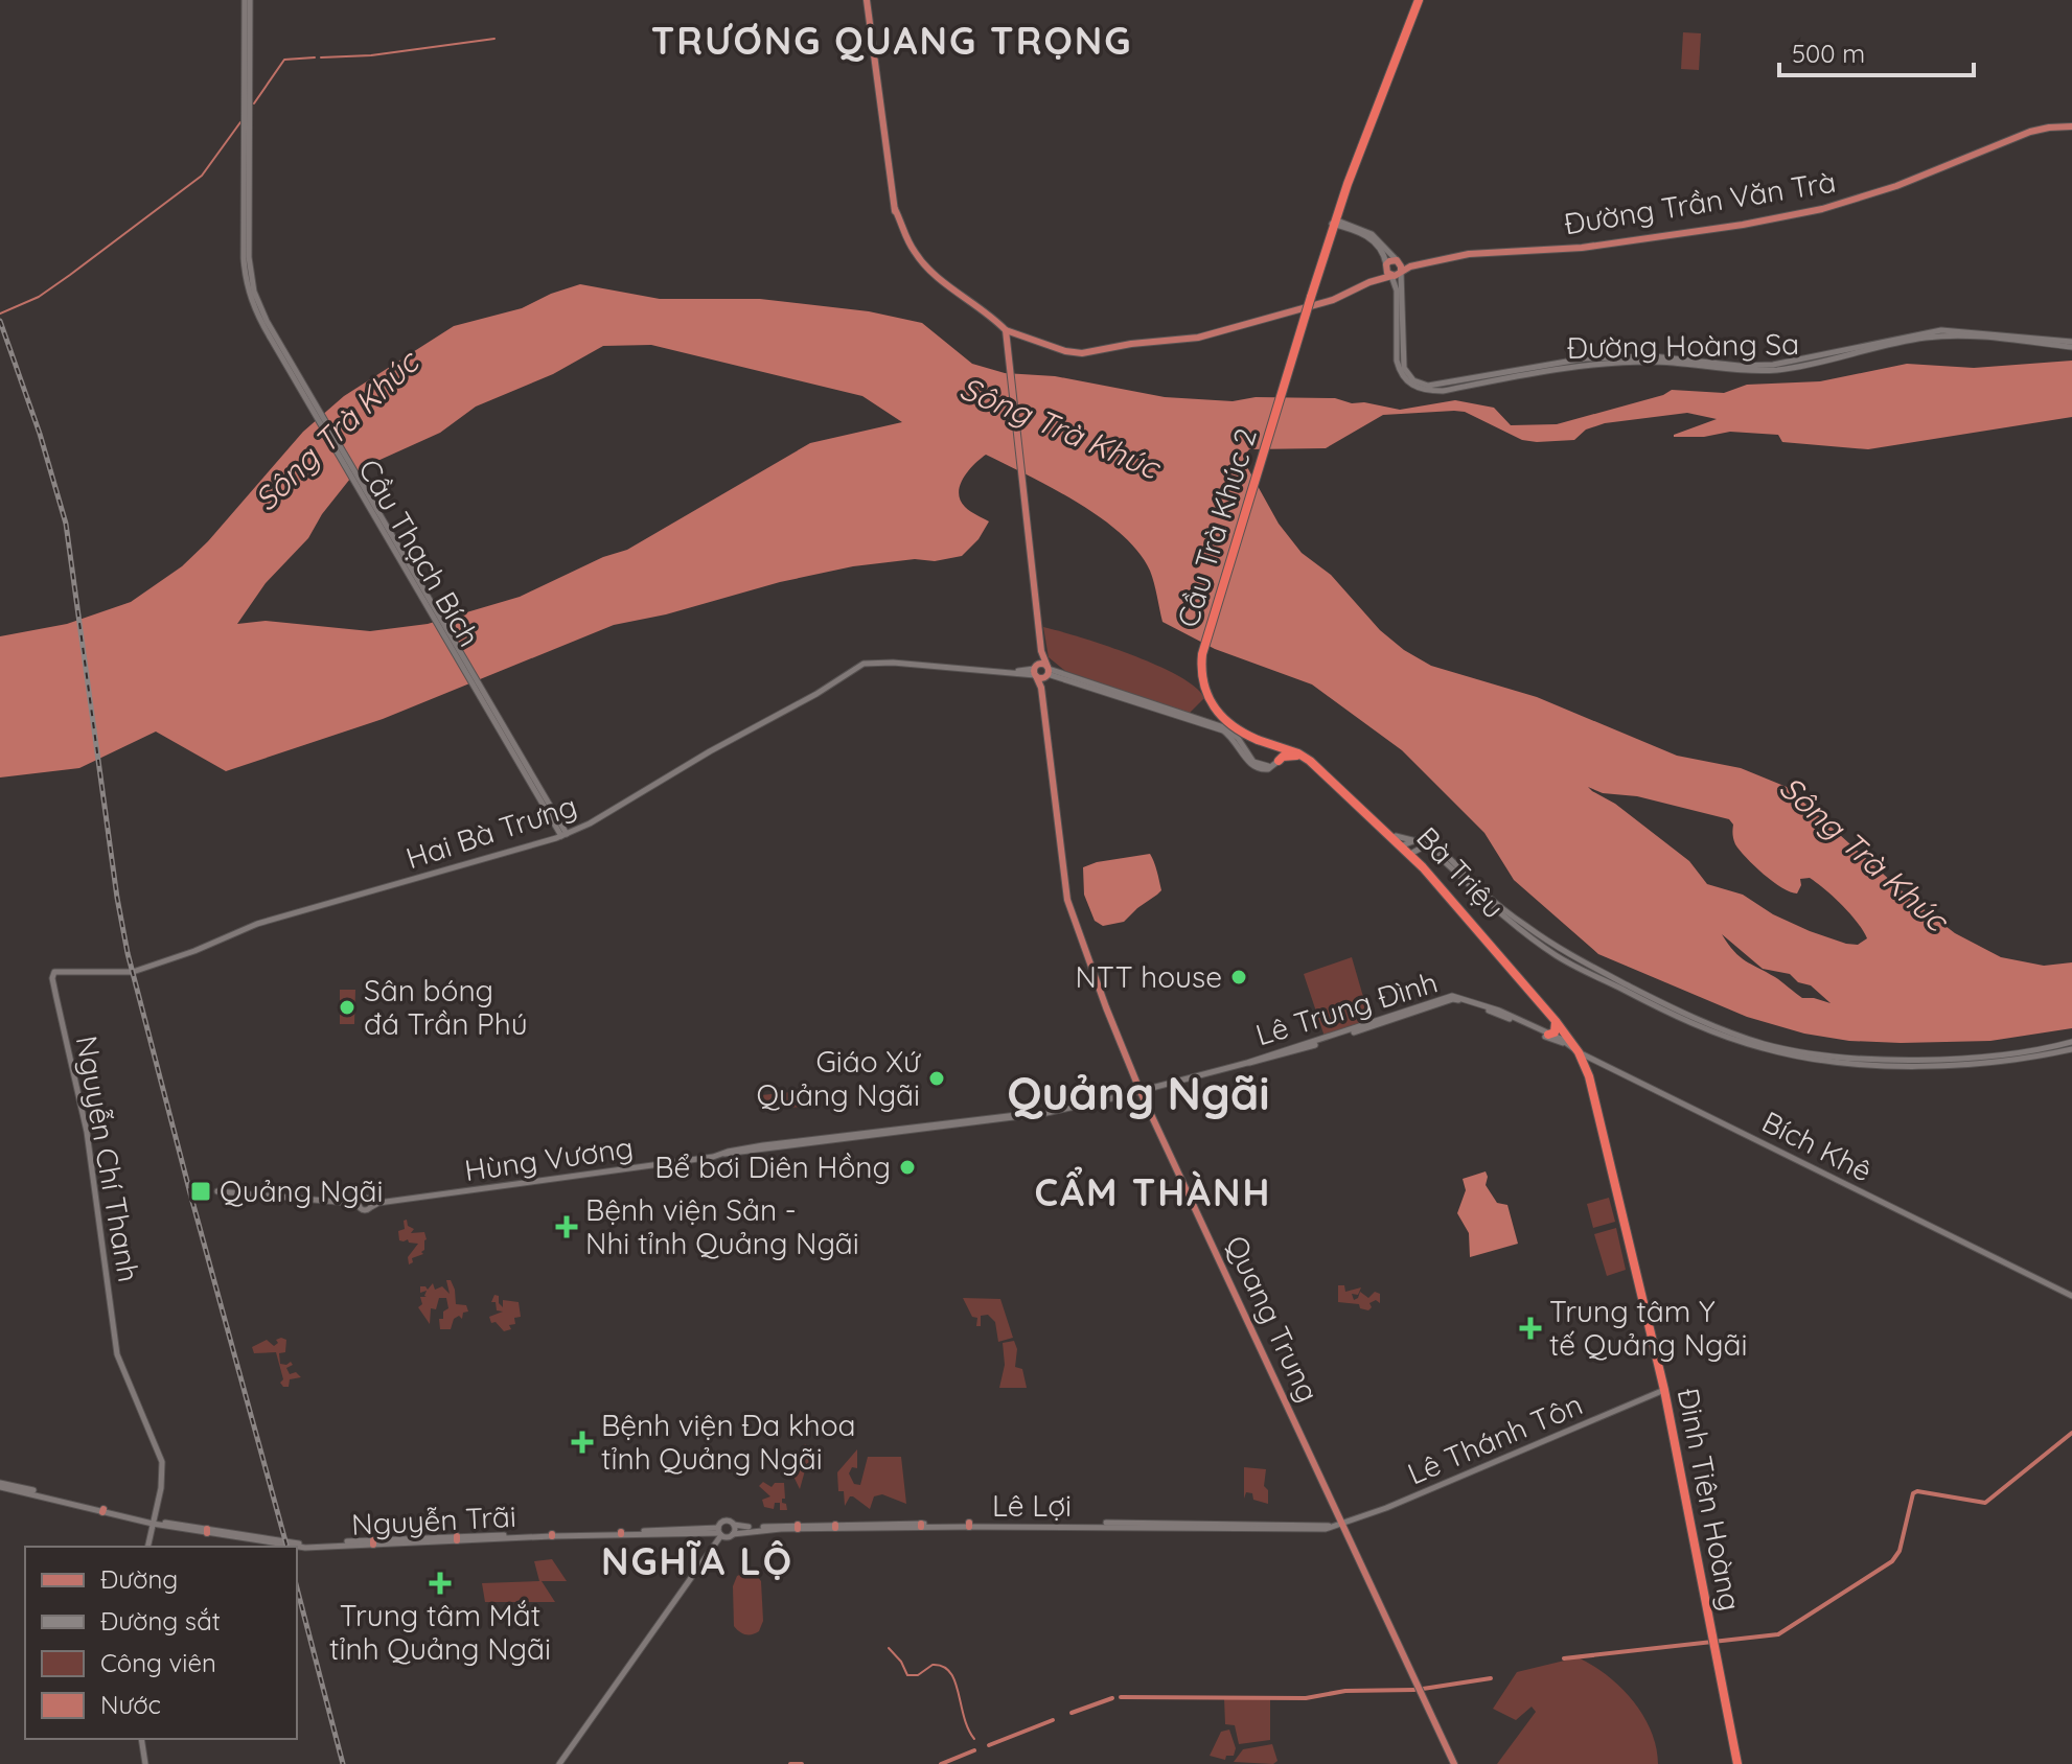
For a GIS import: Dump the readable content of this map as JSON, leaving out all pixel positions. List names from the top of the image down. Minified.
{"streets":{"highway":["Cầu Trà Khúc 2","Bà Triệu","Đinh Tiên Hoàng"],"main road":["Đường Trần Văn Trà","Đường Hoàng Sa","Cầu Thạch Bích","Hai Bà Trưng","Lê Trung Đình","Bích Khê","Nguyễn Chí Thanh","Hùng Vương","Quang Trung","Lê Thánh Tôn","Lê Lợi","Nguyễn Trãi"]},"crossings":[["Đường Trần Văn Trà","Đường Hoàng Sa"],["Cầu Trà Khúc 2","Bà Triệu"],["Cầu Thạch Bích","Hai Bà Trưng"],["Hai Bà Trưng","Nguyễn Chí Thanh"],["Hai Bà Trưng","Quang Trung"],["Bà Triệu","Bích Khê"],["Bà Triệu","Đinh Tiên Hoàng"],["Lê Trung Đình","Bích Khê"],["Lê Trung Đình","Hùng Vương"],["Lê Trung Đình","Quang Trung"],["Bích Khê","Đinh Tiên Hoàng"],["Nguyễn Chí Thanh","Nguyễn Trãi"],["Hùng Vương","Quang Trung"],["Quang Trung","Lê Thánh Tôn"],["Quang Trung","Lê Lợi"],["Lê Thánh Tôn","Đinh Tiên Hoàng"],["Lê Thánh Tôn","Lê Lợi"],["Lê Lợi","Nguyễn Trãi"]],"districts":["TRƯƠNG QUANG TRỌNG","Quảng Ngãi","CẨM THÀNH","NGHĨA LỘ"],"water":["Sông Trà Khúc"],"places":{"other":["NTT house","Sân bóng đá Trần Phú","Giáo Xứ Quảng Ngãi","Bể bơi Diên Hồng"],"transit":["Quảng Ngãi"],"health":["Bệnh viện Sản - Nhi tỉnh Quảng Ngãi","Trung tâm Y tế Quảng Ngãi","Bệnh viện Đa khoa tỉnh Quảng Ngãi","Trung tâm Mắt tỉnh Quảng Ngãi"]},"legend":["Đường","Đường sắt","Công viên","Nước"],"scale_bar":"500 m"}
